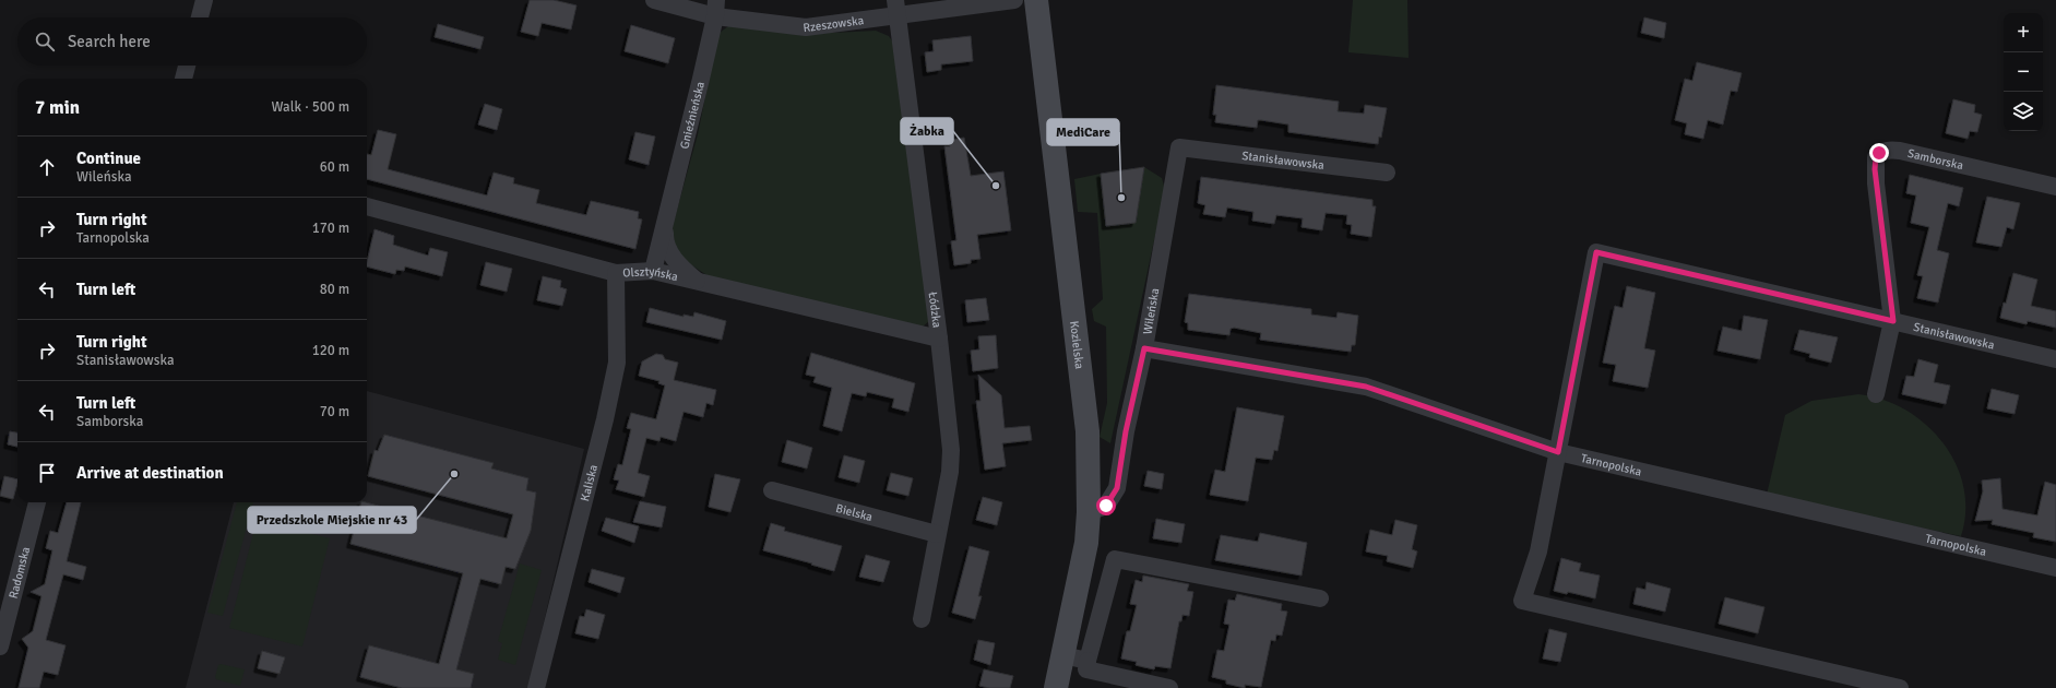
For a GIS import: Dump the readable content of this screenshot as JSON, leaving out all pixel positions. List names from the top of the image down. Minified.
{"streets":{"street":["Rzeszowska","Gnieźnieńska","Samborska","Stanisławowska","Olsztyńska","Łódzka","Wileńska","Kozielska","Tarnopolska","Kaliska","Bielska","Radomska"]},"crossings":[["Rzeszowska","Gnieźnieńska"],["Rzeszowska","Łódzka"],["Gnieźnieńska","Olsztyńska"],["Samborska","Stanisławowska"],["Stanisławowska","Wileńska"],["Stanisławowska","Tarnopolska"],["Olsztyńska","Łódzka"],["Olsztyńska","Kaliska"],["Łódzka","Bielska"],["Wileńska","Kozielska"],["Wileńska","Tarnopolska"]],"places":["Żabka","MediCare","Przedszkole Miejskie nr 43"],"page":{"map_buttons":["+","−"],"search":"Search here","heading":["7 min","Walk · 500 m"],"list":[["Continue","Wileńska","60 m"],["Turn right","Tarnopolska","170 m"],["Turn left","80 m"],["Turn right","Stanisławowska","120 m"],["Turn left","Samborska","70 m"],"Arrive at destination"]}}
